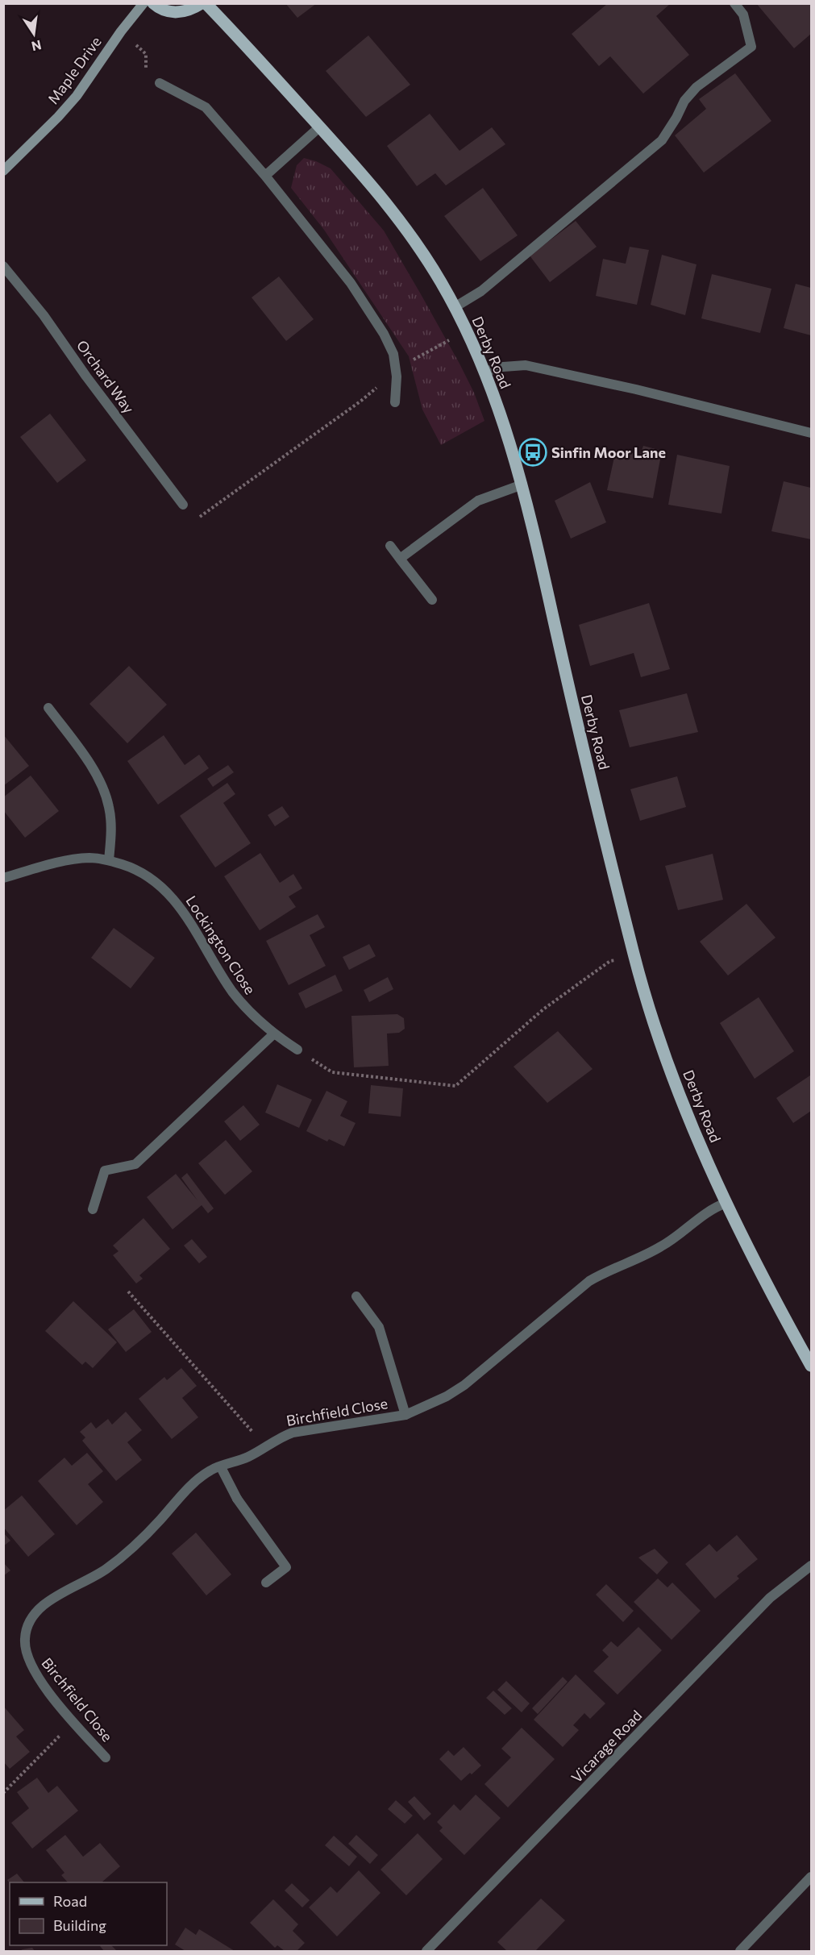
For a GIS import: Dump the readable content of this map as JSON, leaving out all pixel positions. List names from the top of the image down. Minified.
{"streets":{"main road":["Derby Road"],"street":["Maple Drive","Orchard Way","Lockington Close","Birchfield Close","Vicarage Road"]},"crossings":[["Derby Road","Birchfield Close"]],"places":{"bus stop":["Sinfin Moor Lane"]},"legend":["Road","Building"],"north":"bottom"}
